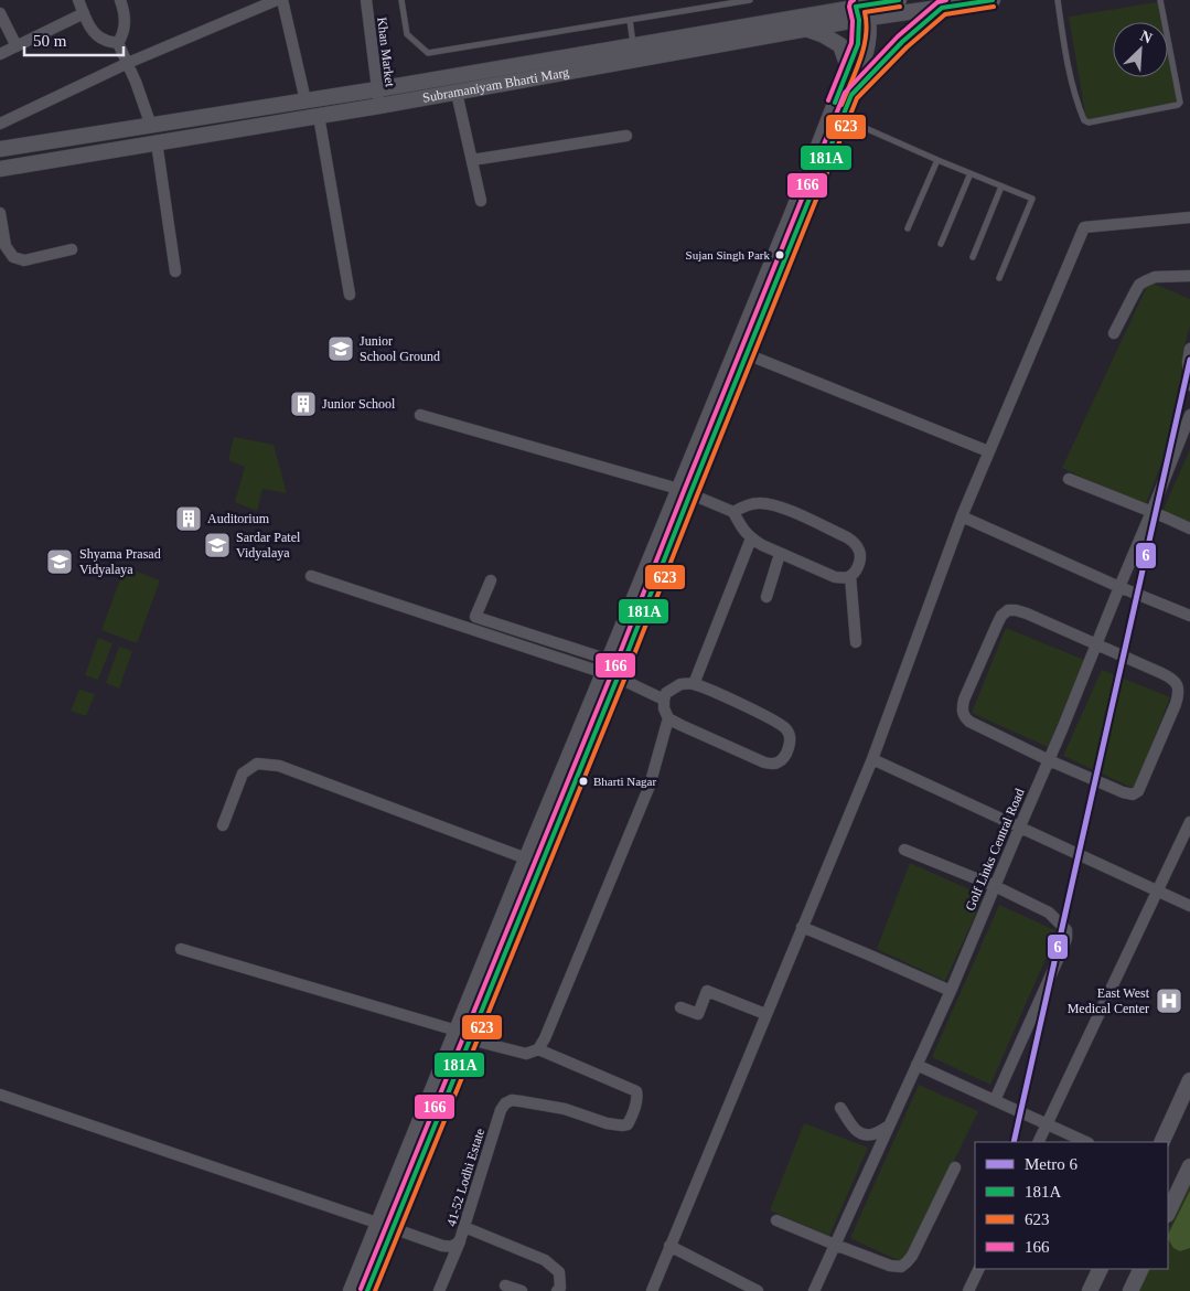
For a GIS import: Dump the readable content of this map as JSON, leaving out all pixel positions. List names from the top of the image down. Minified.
{"streets":{"main road":["Subramaniyam Bharti Marg"],"street":["Khan Market","Golf Links Central Road","41-52 Lodhi Estate"]},"crossings":[["Khan Market","Subramaniyam Bharti Marg"]],"places":{"other":["Sujan Singh Park","Bharti Nagar"],"school or university":["Junior School Ground","Sardar Patel Vidyalaya","Shyama Prasad Vidyalaya"],"building":["Junior School","Auditorium"],"hospital":["East West Medical Center"]},"lines":["transit line 181A","transit line 166","transit line 623","metro line 6"],"legend":["Metro 6","181A","623","166"],"scale_bar":"50 m","north":"top right"}
